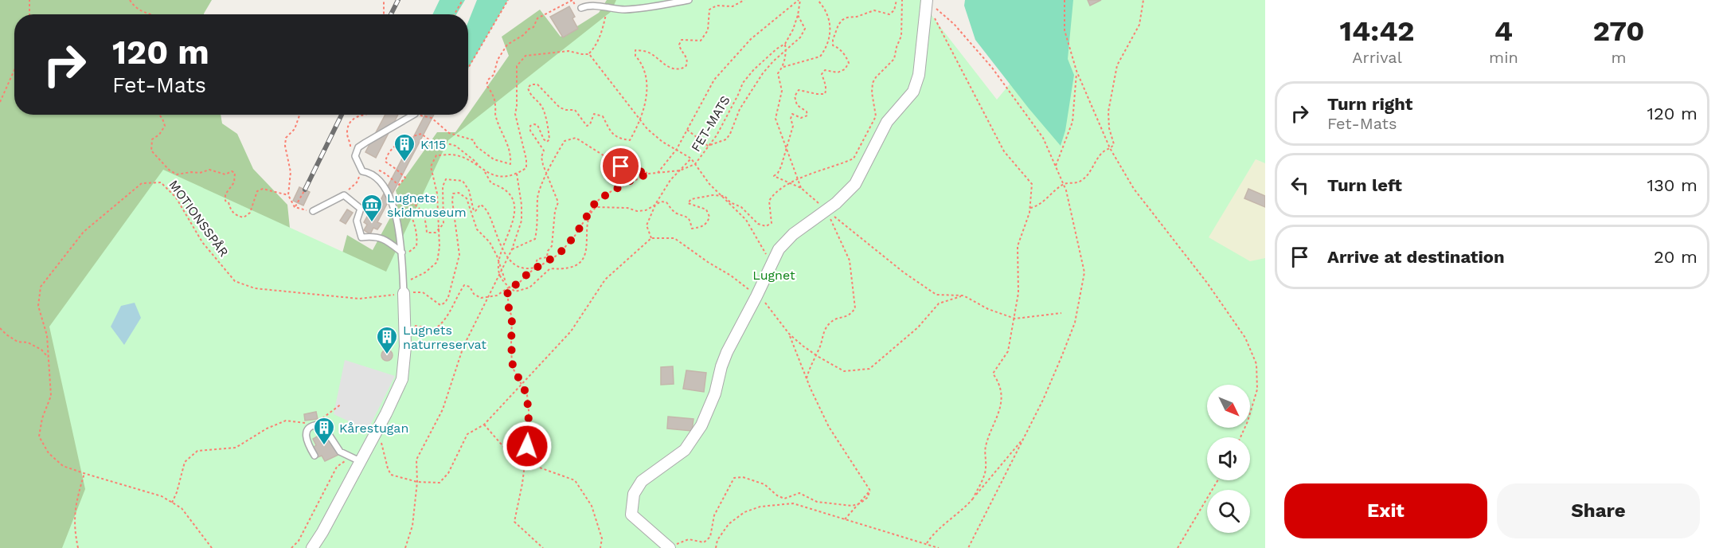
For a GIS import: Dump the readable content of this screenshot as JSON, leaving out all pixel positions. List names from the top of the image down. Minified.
{"streets":{"path":["FET-MATS","MOTIONSSPÅR"]},"parks":["Lugnet"],"places":{"building":["K115","Lugnets naturreservat","Kårestugan"],"museum":["Lugnets skidmuseum"]},"north":"bottom right","page":{"eta":["14:42","Arrival","4","min","270","m"],"turn":["120 m","Fet-Mats"],"list":[{"name":"Turn right","note":"Fet-Mats","value":"120 m"},{"name":"Turn left","value":"130 m"},{"name":"Arrive at destination","value":"20 m"}],"buttons":["Exit","Share"]}}
